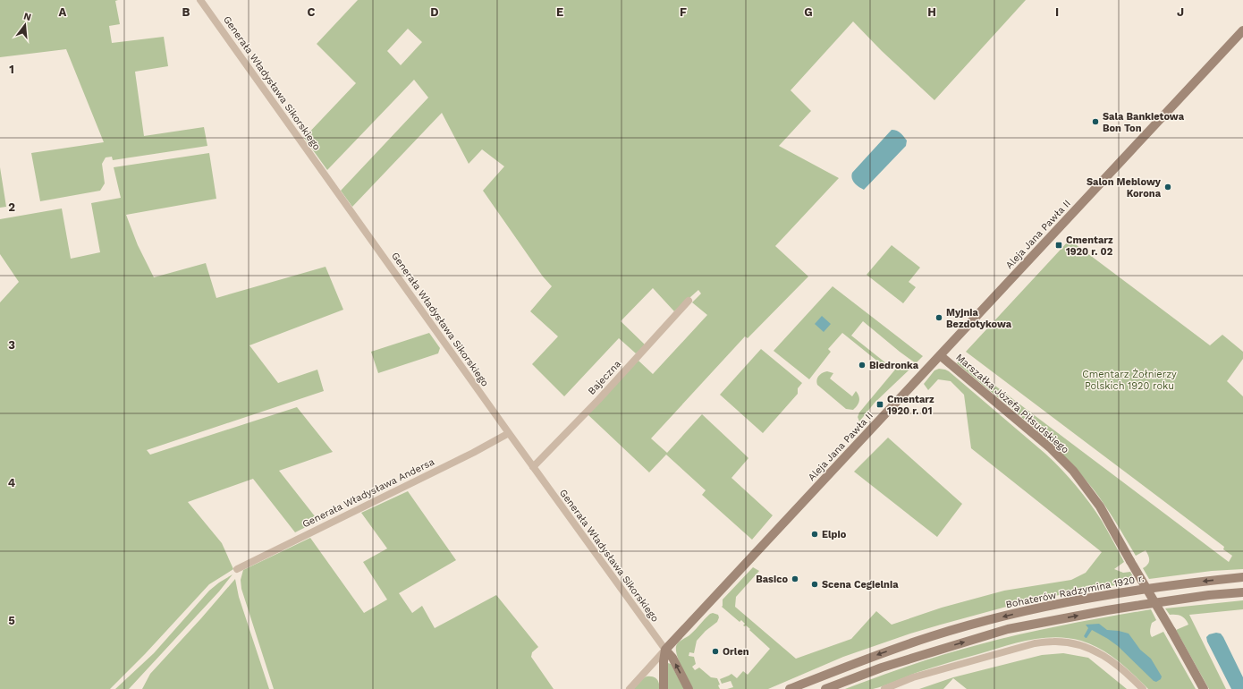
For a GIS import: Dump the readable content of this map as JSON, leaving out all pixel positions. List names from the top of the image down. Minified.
{"streets":{"street":["Generała Władysława Sikorskiego","Aleja Jana Pawła II","Bajeczna","Marszałka Józefa Piłsudskiego","Generała Władysława Andersa","Bohaterów Radzymina 1920 r."]},"crossings":[["Generała Władysława Sikorskiego","Aleja Jana Pawła II"],["Generała Władysława Sikorskiego","Bajeczna"],["Generała Władysława Sikorskiego","Generała Władysława Andersa"],["Aleja Jana Pawła II","Marszałka Józefa Piłsudskiego"]],"parks":["Cmentarz Żołnierzy Polskich 1920 roku"],"places":{"other":["Sala Bankietowa Bon Ton","Salon Meblowy Korona","Myjnia Bezdotykowa","Biedronka","Elpio","Basico","Scena Cegielnia","Orlen"],"transit":["Cmentarz 1920 r. 02","Cmentarz 1920 r. 01"]},"north":"top","grid":{"columns":["A","B","C","D","E","F","G","H","I","J"],"rows":["1","2","3","4","5"]}}
